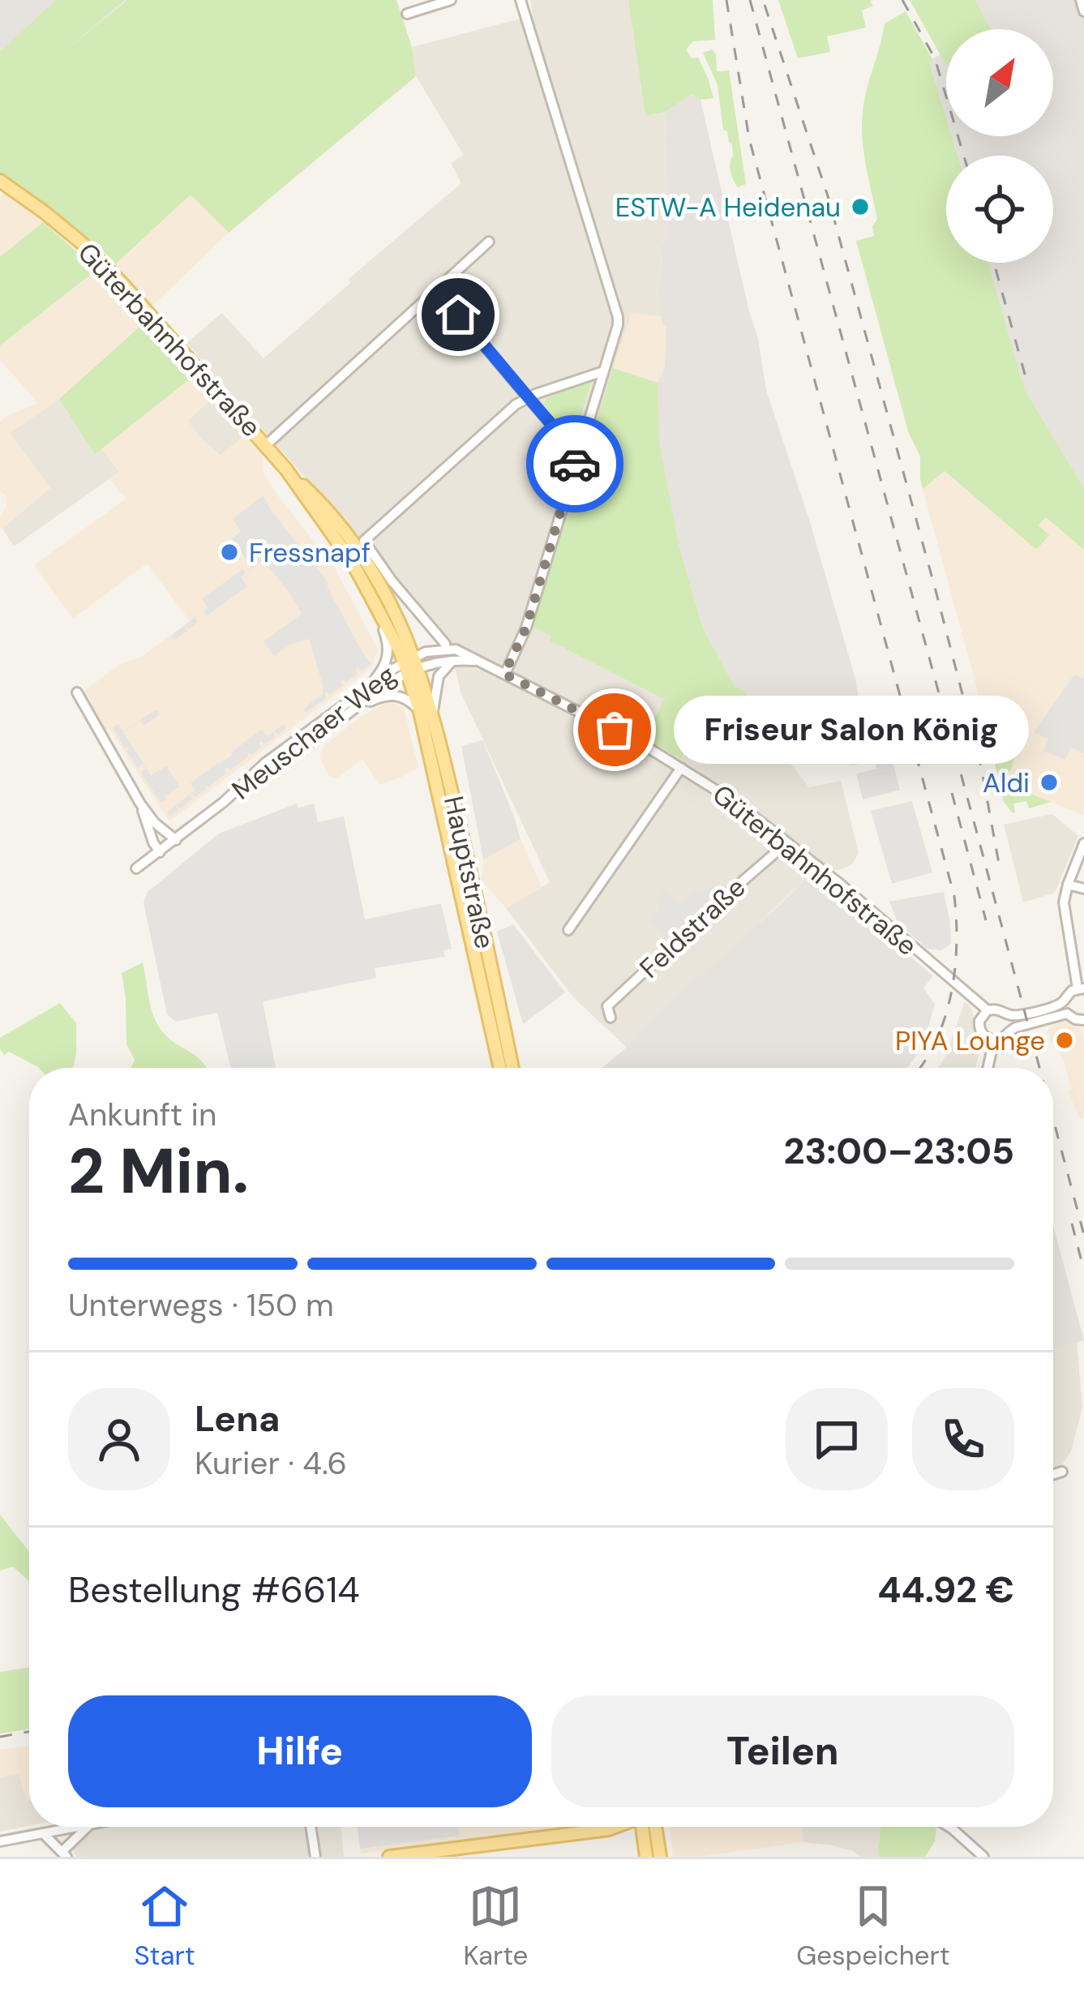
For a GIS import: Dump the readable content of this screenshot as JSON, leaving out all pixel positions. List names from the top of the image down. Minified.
{"streets":{"main road":["Güterbahnhofstraße","Hauptstraße"],"street":["Meuschaer Weg","Feldstraße"]},"crossings":[["Güterbahnhofstraße","Meuschaer Weg"],["Güterbahnhofstraße","Hauptstraße"],["Güterbahnhofstraße","Feldstraße"],["Meuschaer Weg","Hauptstraße"]],"places":["ESTW-A Heidenau","Fressnapf","Friseur Salon König","Aldi","PIYA Lounge"],"north":"top right","page":{"bubble":"Friseur Salon König","heading":["2 Min.","Ankunft in","23:00–23:05"],"panel":["Lena","Kurier · 4.6","Bestellung #6614","44.92 €"],"bar":"Unterwegs · 150 m","buttons":["Hilfe","Teilen"],"tabs":["Start","Karte","Gespeichert"]}}
